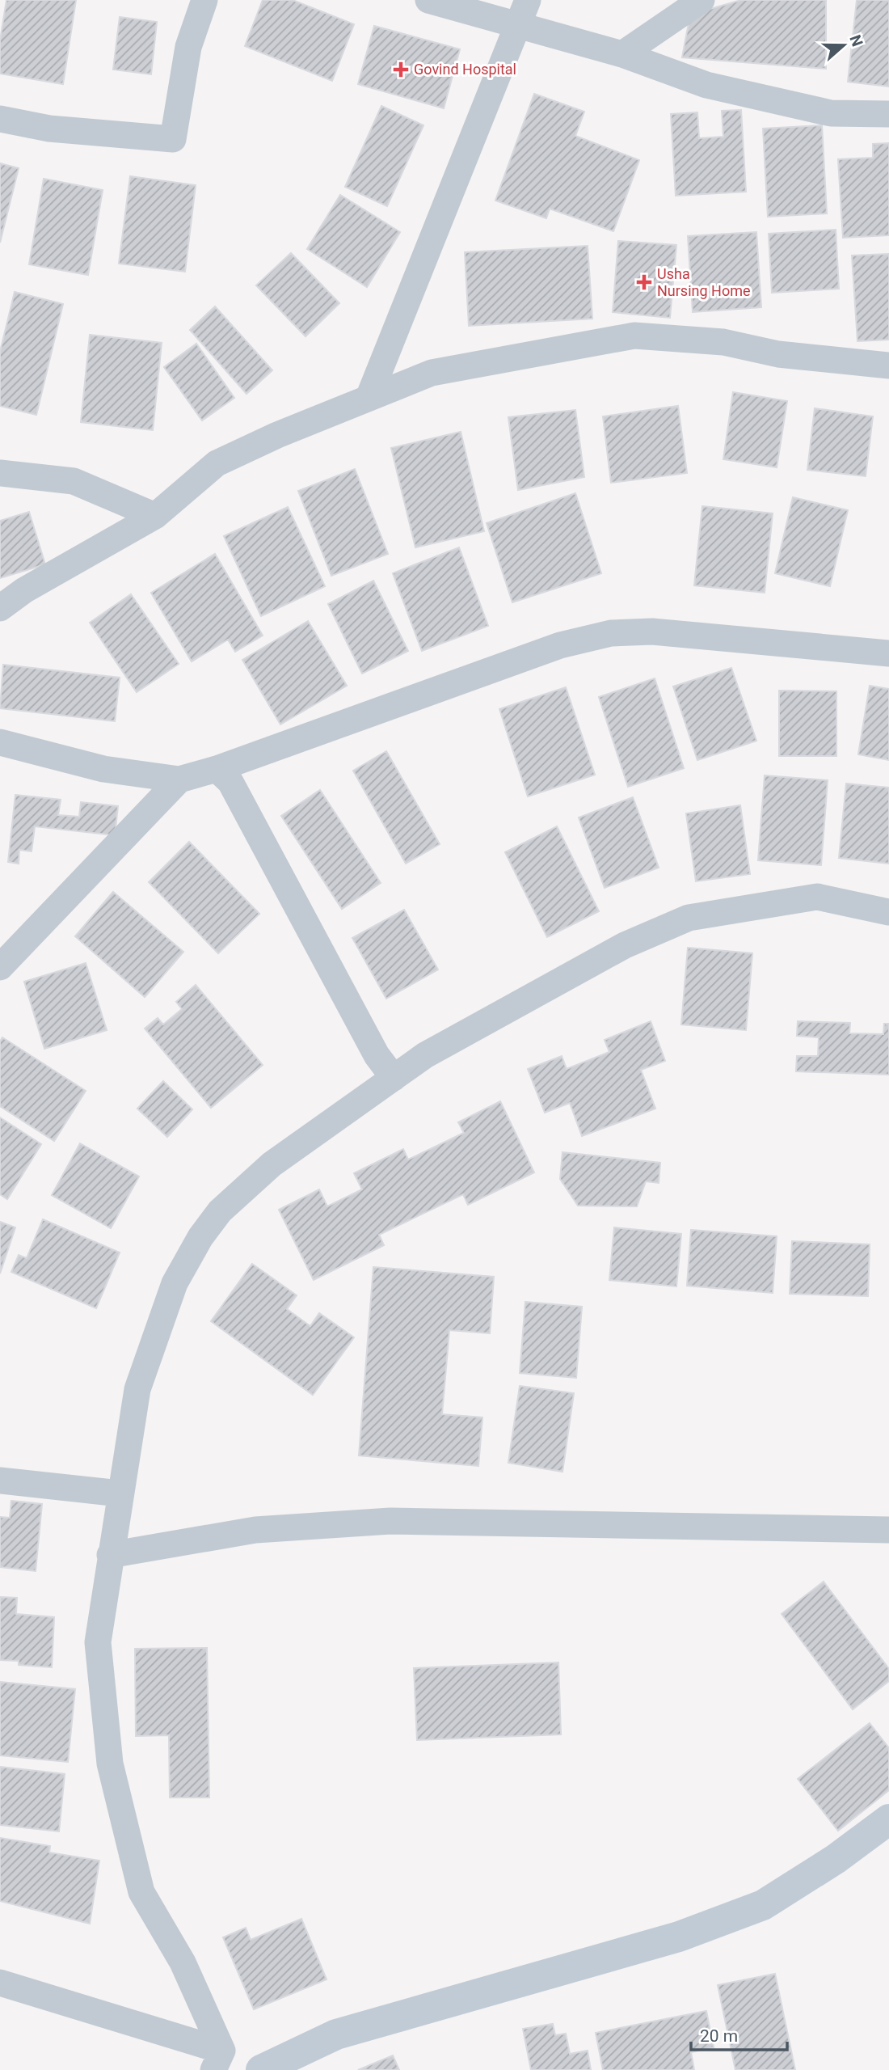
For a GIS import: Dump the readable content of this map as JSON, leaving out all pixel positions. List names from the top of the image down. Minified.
{"places":{"health":["Govind Hospital","Usha Nursing Home"]},"scale_bar":"20 m","north":"right"}
